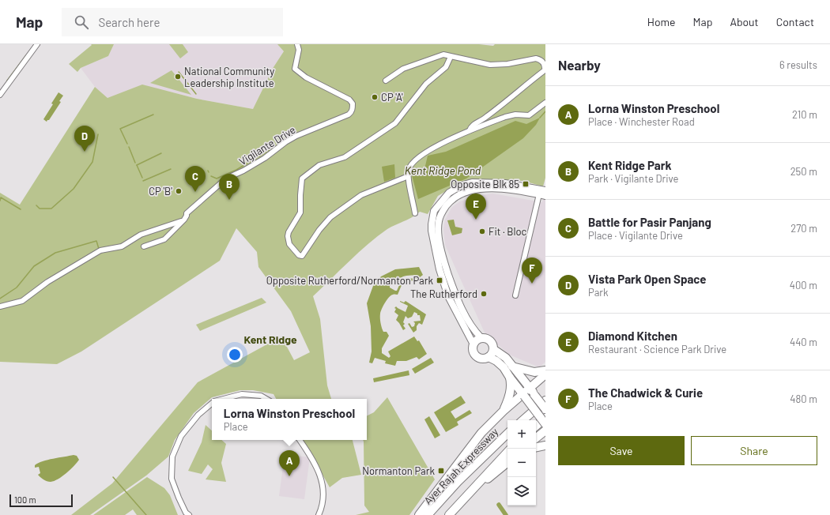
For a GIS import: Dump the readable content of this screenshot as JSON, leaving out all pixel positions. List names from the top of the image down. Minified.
{"streets":{"highway":["Ayer Rajah Expressway"],"street":["Vigilante Drive"]},"districts":["Kent Ridge"],"water":["Kent Ridge Pond"],"places":{"other":["National Community Leadership Institute","CP 'A'","CP 'B'","Fit · Bloc","The Rutherford"],"transit":["Opposite Blk 85","Opposite Rutherford/Normanton Park","Normanton Park"]},"scale_bar":"100 m","page":{"header":"Map","search":"Search here","nav":["Home","Map","About","Contact"],"heading":["Nearby","6 results"],"list":[{"mark":"A","name":"Lorna Winston Preschool","note":"Place · Winchester Road","value":"210 m"},{"mark":"B","name":"Kent Ridge Park","note":"Park · Vigilante Drive","value":"250 m"},{"mark":"C","name":"Battle for Pasir Panjang","note":"Place · Vigilante Drive","value":"270 m"},{"mark":"D","name":"Vista Park Open Space","note":"Park","value":"400 m"},{"mark":"E","name":"Diamond Kitchen","note":"Restaurant · Science Park Drive","value":"440 m"},{"mark":"F","name":"The Chadwick & Curie","note":"Place","value":"480 m"}],"pins":["D","C","B","E","F","A"],"popup":["Lorna Winston Preschool","Place"],"map_buttons":["+","−"],"buttons":["Save","Share"],"scale":"100 m"}}
